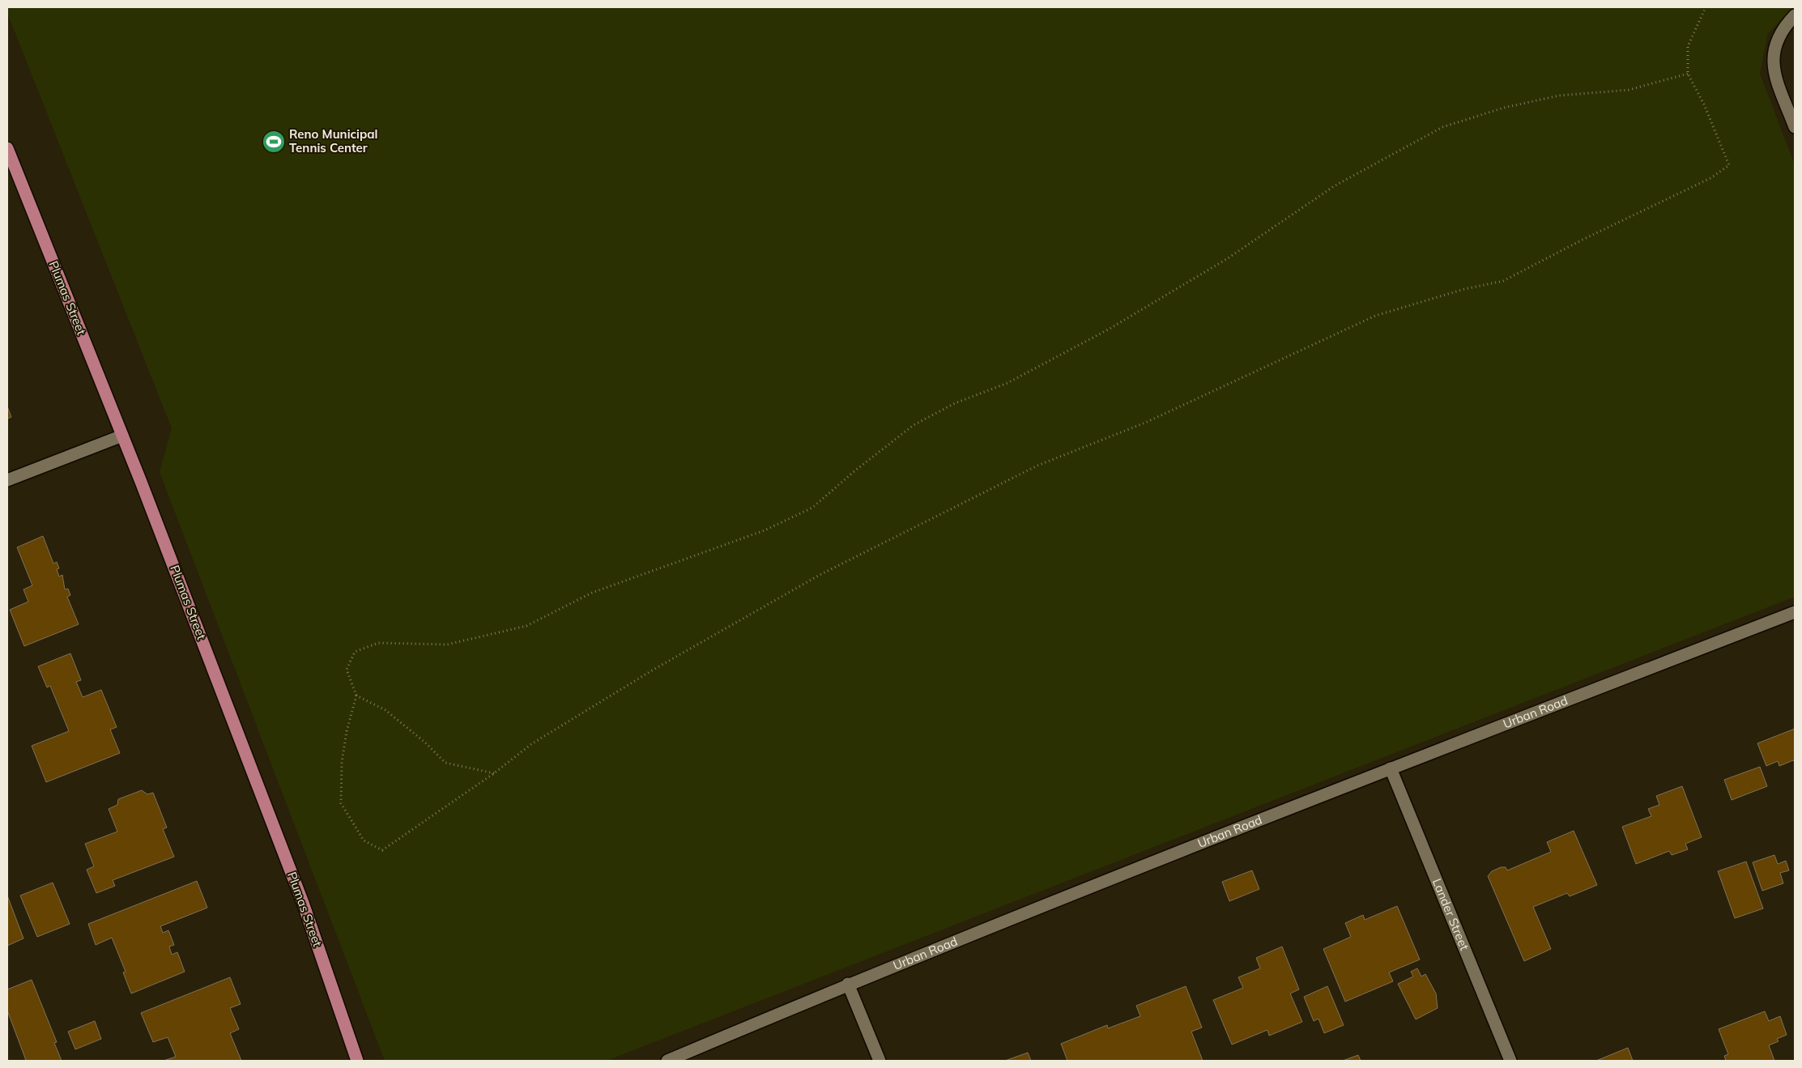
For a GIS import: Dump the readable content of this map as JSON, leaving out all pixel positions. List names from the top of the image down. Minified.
{"streets":{"main road":["Plumas Street"],"street":["Urban Road","Lander Street"]},"crossings":[["Urban Road","Lander Street"]],"places":{"sports":["Reno Municipal Tennis Center"]}}
